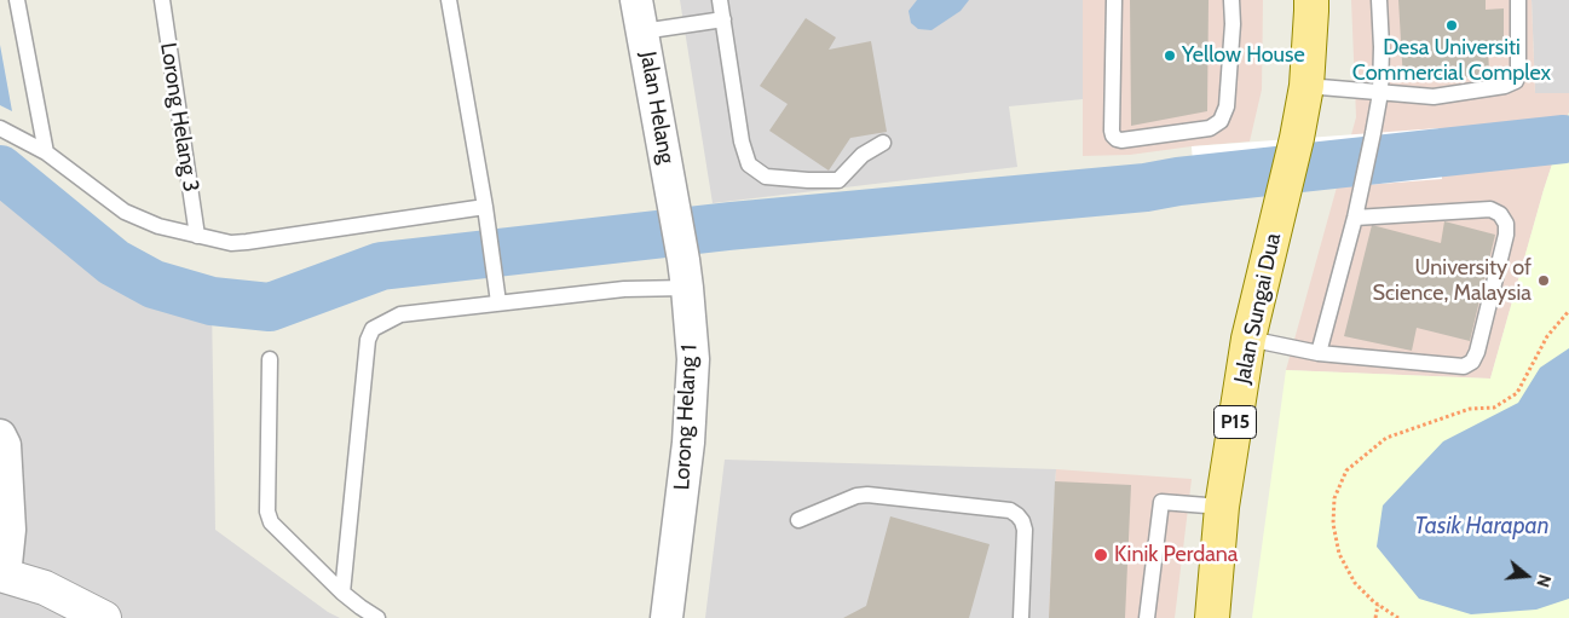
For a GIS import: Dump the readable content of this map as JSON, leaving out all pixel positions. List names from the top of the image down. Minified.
{"streets":{"main road":["Jalan Sungai Dua","P15"],"street":["Jalan Helang","Lorong Helang 1"],"lane":["Lorong Helang 3"]},"crossings":[["Jalan Helang","Lorong Helang 1"]],"water":["Tasik Harapan"],"places":["Desa Universiti Commercial Complex","Yellow House","University of Science, Malaysia","Kinik Perdana"],"north":"right"}
